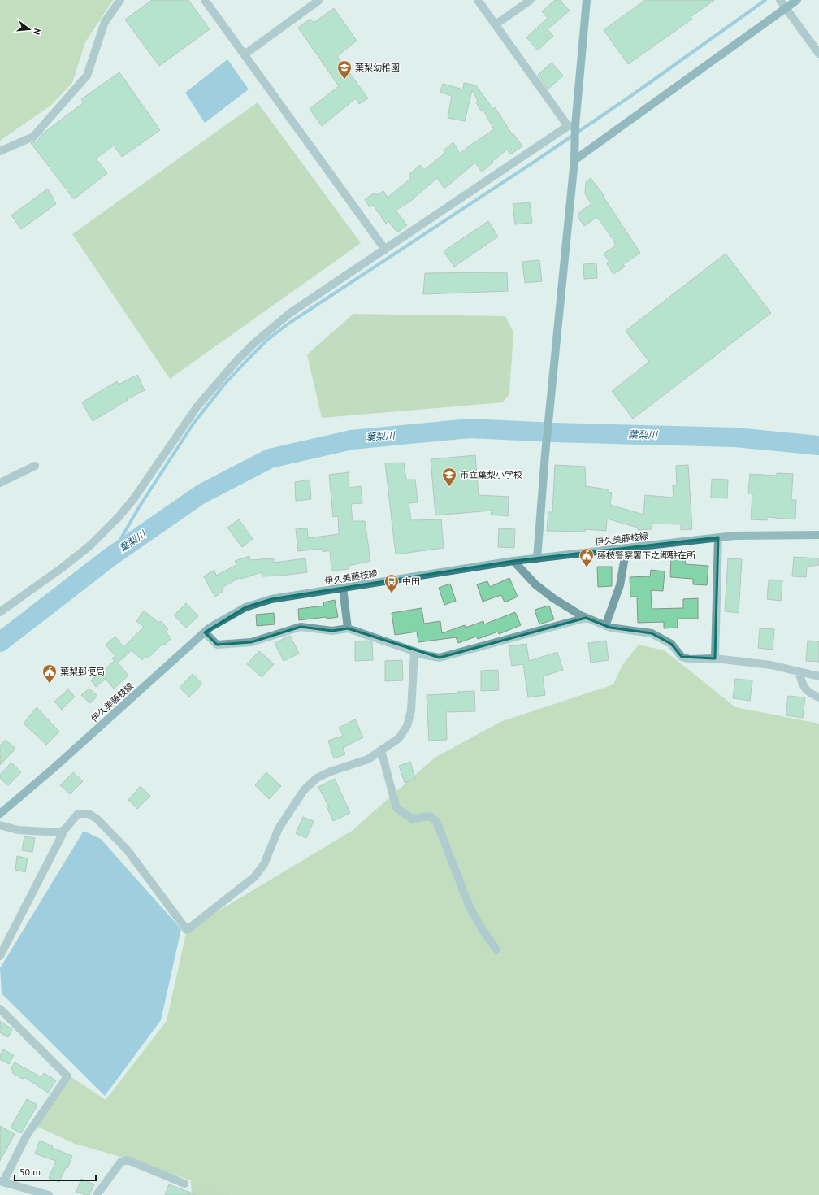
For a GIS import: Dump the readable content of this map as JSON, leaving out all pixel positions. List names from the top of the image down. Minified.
{"streets":{"main road":["伊久美藤枝線"]},"water":["葉梨川"],"places":{"school or university":["葉梨幼稚園","市立葉梨小学校"],"public building":["藤枝警察署下之郷駐在所","葉梨郵便局"],"bus stop":["中田"]},"scale_bar":"50 m","north":"right"}
